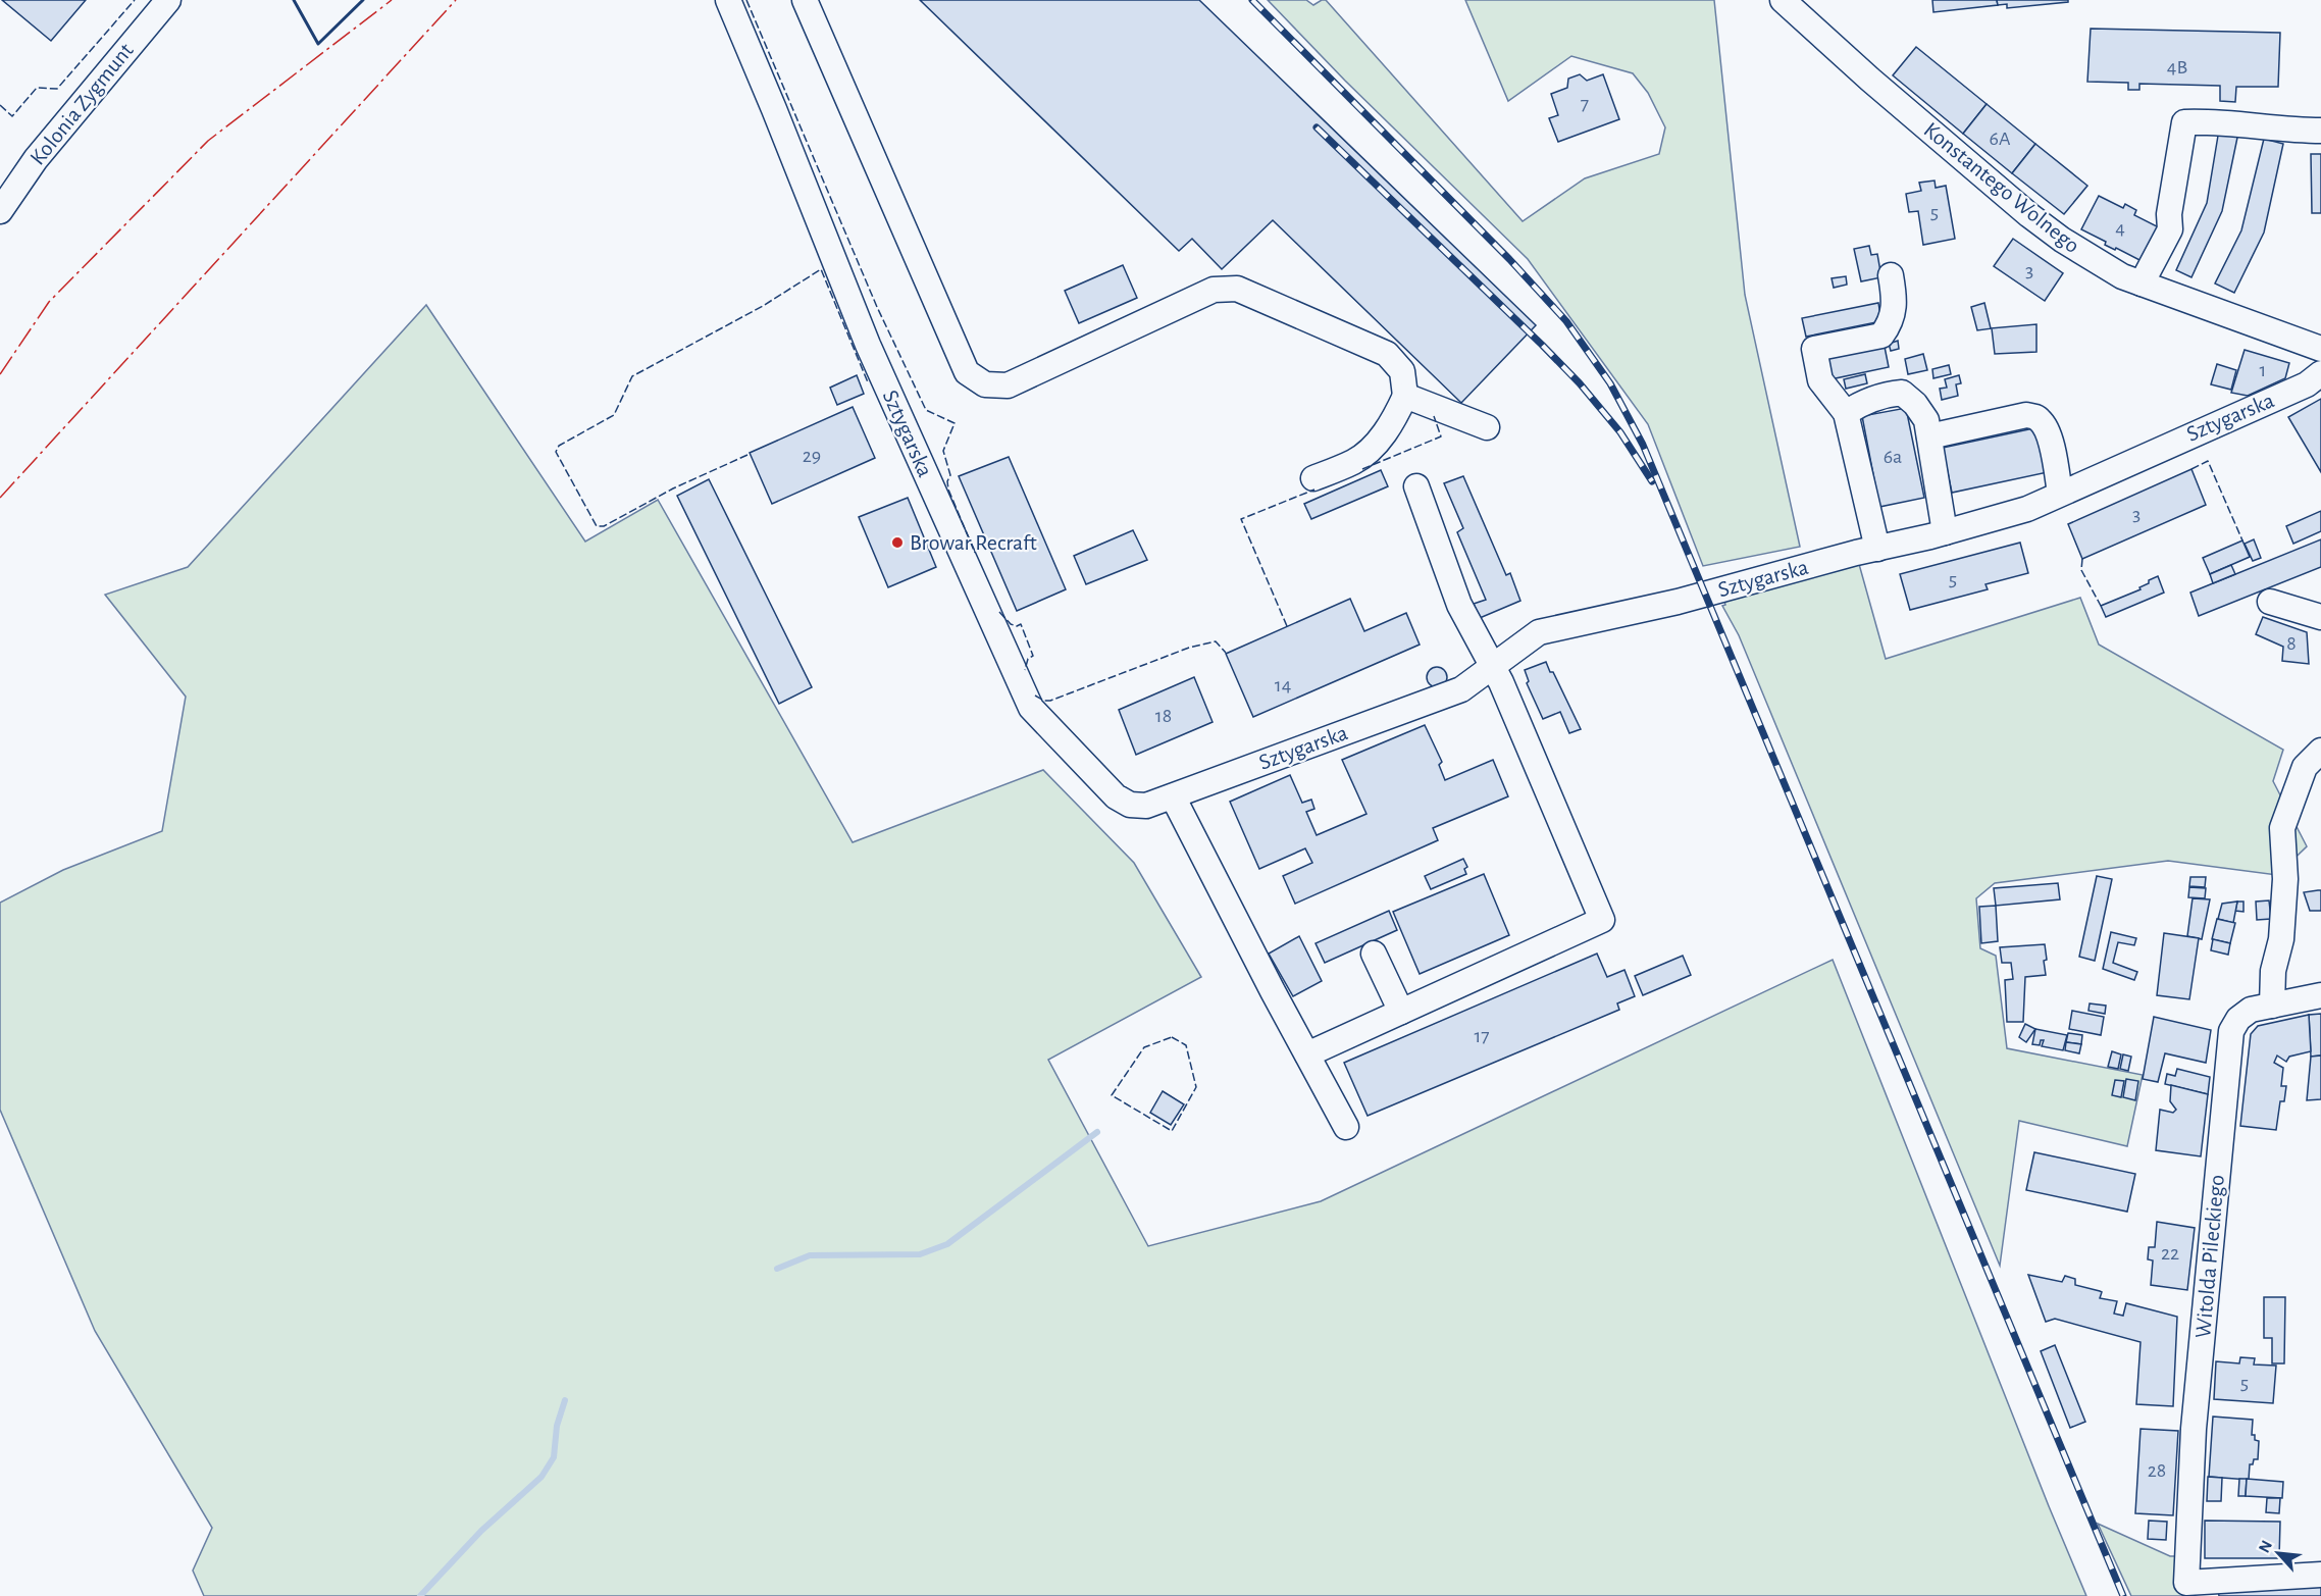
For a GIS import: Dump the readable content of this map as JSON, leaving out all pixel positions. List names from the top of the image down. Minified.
{"streets":{"street":["Kolonia Zygmunt","Konstantego Wolnego","Sztygarska","Witolda Pileckiego"]},"places":["Browar Recraft"],"house_numbers":["4B","7","6A","5","4","3","1","29","6a","3","5","8","14","18","17","22","5","28"],"north":"top left"}
